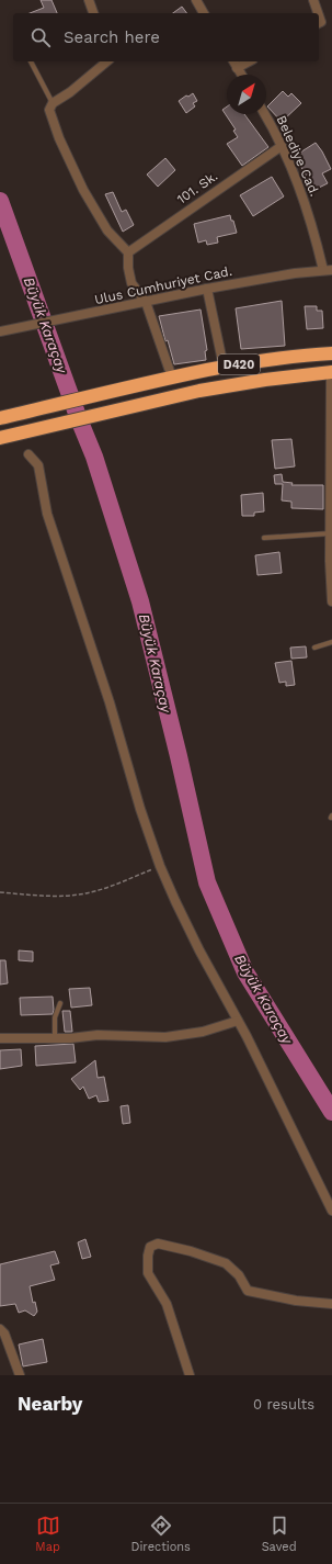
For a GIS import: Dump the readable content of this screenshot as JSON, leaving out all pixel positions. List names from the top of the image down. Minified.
{"streets":{"highway":["D420"],"street":["Belediye Cad.","101. Sk.","Ulus Cumhuriyet Cad."]},"crossings":[["Belediye Cad.","101. Sk."],["Belediye Cad.","Ulus Cumhuriyet Cad."]],"water":["Büyük Karaçay"],"north":"top right","page":{"search":"Search here","heading":["Nearby","0 results"],"nav":["Map","Directions","Saved"]}}
